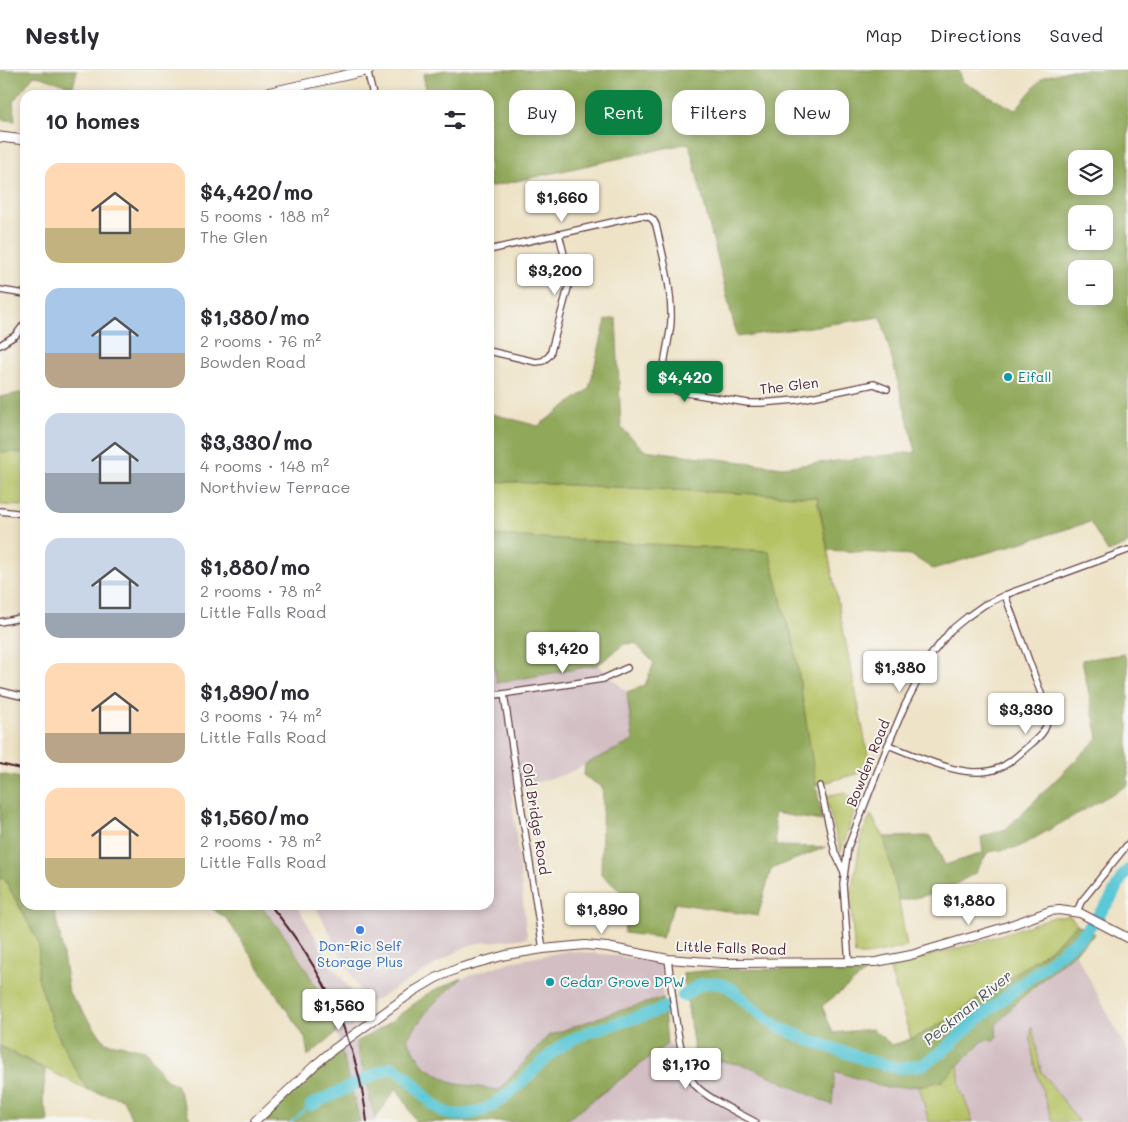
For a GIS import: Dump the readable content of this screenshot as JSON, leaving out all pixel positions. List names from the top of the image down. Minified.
{"streets":{"street":["The Glen","Bowden Road","Old Bridge Road","Little Falls Road"]},"crossings":[["Bowden Road","Little Falls Road"],["Old Bridge Road","Little Falls Road"]],"water":["Peckman River"],"places":["Eifall","Don-Ric Self Storage Plus","Cedar Grove DPW"],"page":{"header":"Nestly","nav":["Map","Directions","Saved"],"chip":["Buy","Rent","Filters","New"],"heading":"10 homes","map_buttons":["+","−"],"list":[{"name":"$4,420/mo","note":"5 rooms · 188 m² · The Glen"},{"name":"$1,380/mo","note":"2 rooms · 76 m² · Bowden Road"},{"name":"$3,330/mo","note":"4 rooms · 148 m² · Northview Terrace"},{"name":"$1,880/mo","note":"2 rooms · 78 m² · Little Falls Road"},{"name":"$1,890/mo","note":"3 rooms · 74 m² · Little Falls Road"},{"name":"$1,560/mo","note":"2 rooms · 78 m² · Little Falls Road"}],"price":["$1,660","$3,200","$4,420","$1,420","$1,380","$3,330","$1,880","$1,890","$1,560","$1,170"]}}
